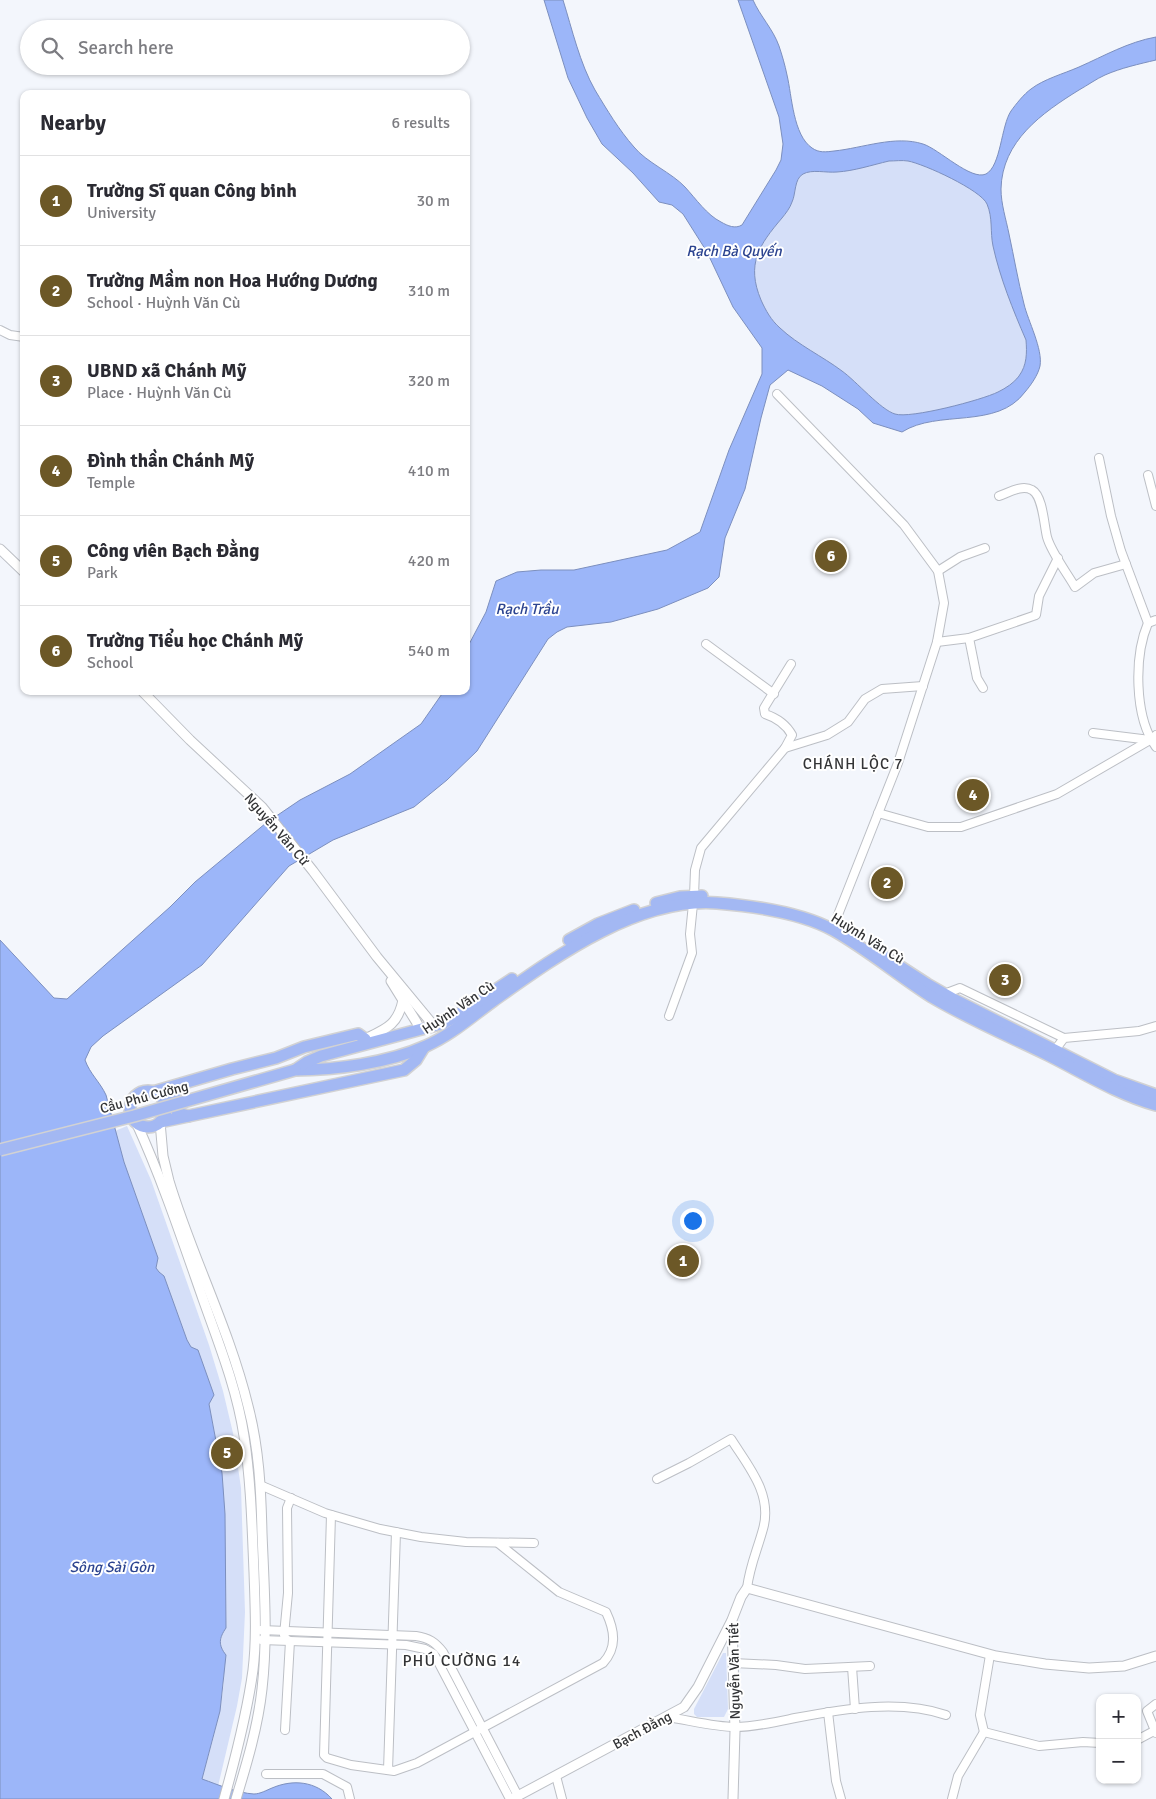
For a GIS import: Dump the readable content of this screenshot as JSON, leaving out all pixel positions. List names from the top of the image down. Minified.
{"streets":{"main road":["Huỳnh Văn Cù","Cầu Phú Cường"],"street":["Nguyễn Văn Cừ","Nguyễn Văn Tiết","Bạch Đằng"]},"crossings":[["Nguyễn Văn Cừ","Huỳnh Văn Cù"],["Huỳnh Văn Cù","Cầu Phú Cường"],["Nguyễn Văn Tiết","Bạch Đằng"]],"districts":["CHÁNH LỘC 7","PHÚ CƯỜNG 14"],"water":["Rạch Bà Quyến","Rạch Trầu","Sông Sài Gòn"],"page":{"search":"Search here","heading":["Nearby","6 results"],"list":[{"mark":"1","name":"Trường Sĩ quan Công binh","note":"University","value":"30 m"},{"mark":"2","name":"Trường Mầm non Hoa Hướng Dương","note":"School · Huỳnh Văn Cù","value":"310 m"},{"mark":"3","name":"UBND xã Chánh Mỹ","note":"Place · Huỳnh Văn Cù","value":"320 m"},{"mark":"4","name":"Đình thần Chánh Mỹ","note":"Temple","value":"410 m"},{"mark":"5","name":"Công viên Bạch Đằng","note":"Park","value":"420 m"},{"mark":"6","name":"Trường Tiểu học Chánh Mỹ","note":"School","value":"540 m"}],"pins":["6","4","2","3","1","5"],"map_buttons":["+","−"]}}
